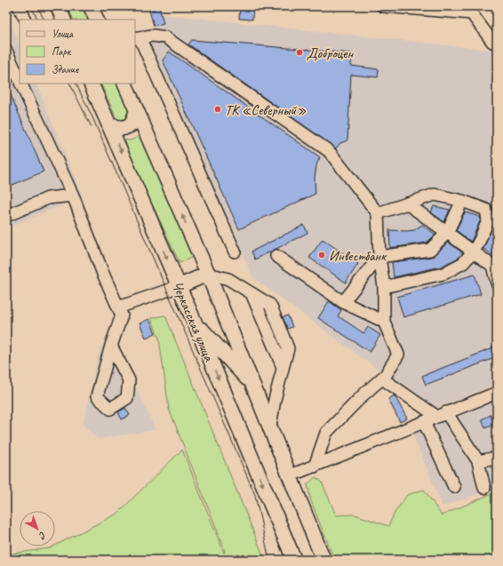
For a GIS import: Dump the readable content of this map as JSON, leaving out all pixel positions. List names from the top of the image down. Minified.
{"streets":{"main road":["Черкасская улица"]},"places":["Доброцен","ТК «Северный»","Инвестбанк"],"legend":["Улица","Парк","Здание"],"north":"bottom right"}
